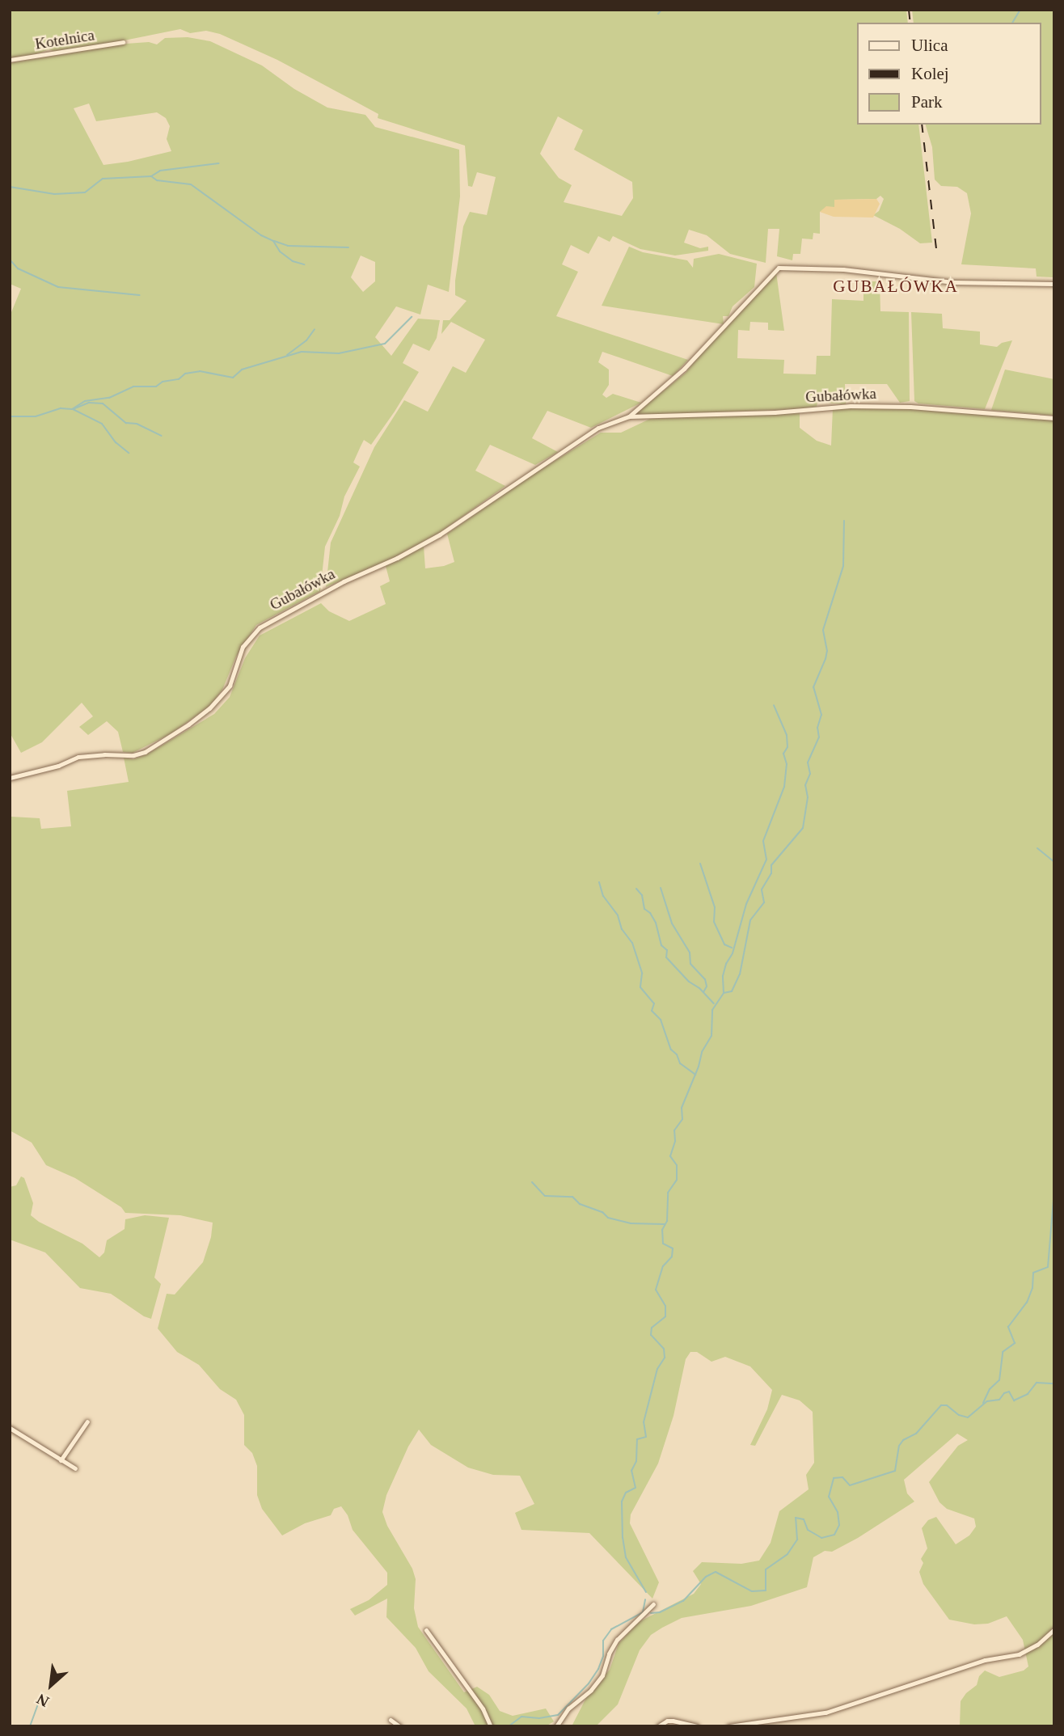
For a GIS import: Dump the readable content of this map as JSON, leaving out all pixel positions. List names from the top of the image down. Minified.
{"streets":{"street":["Kotelnica","Gubałówka"]},"districts":["GUBAŁÓWKA"],"legend":["Ulica","Kolej","Park"],"north":"bottom left"}
